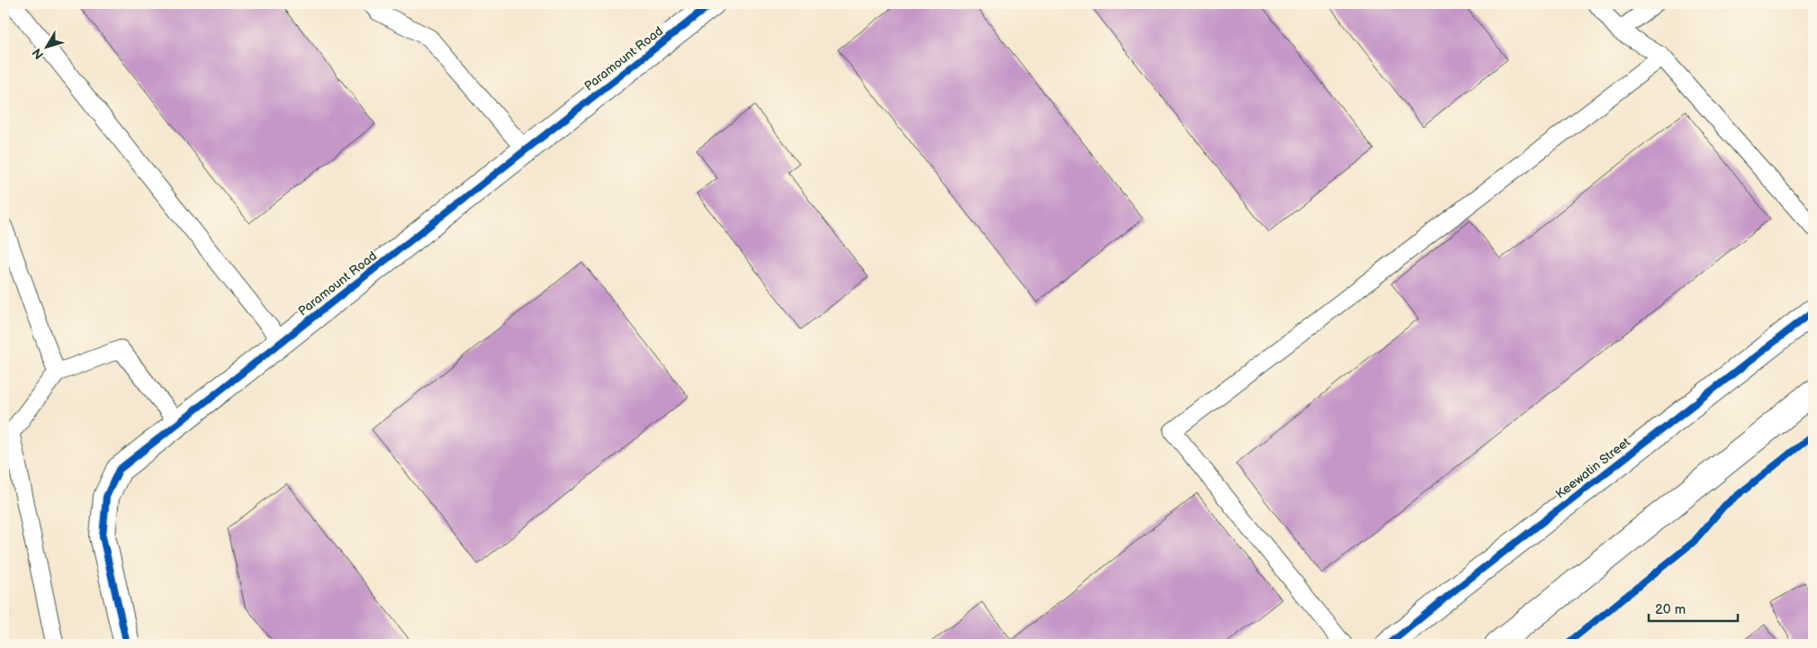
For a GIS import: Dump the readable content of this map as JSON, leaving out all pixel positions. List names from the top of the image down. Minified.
{"streets":{"street":["Paramount Road","Keewatin Street"]},"scale_bar":"20 m","north":"bottom left"}
